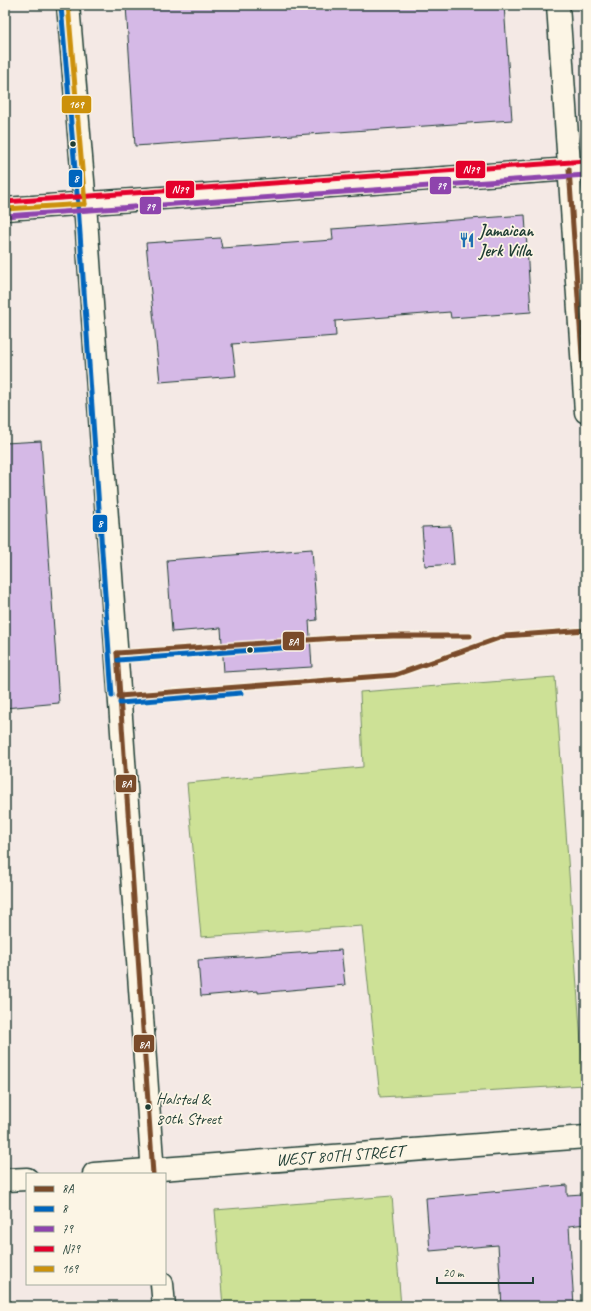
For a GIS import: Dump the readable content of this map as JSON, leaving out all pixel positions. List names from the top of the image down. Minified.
{"streets":{"main road":["WEST 80TH STREET"]},"places":{"restaurant":["Jamaican Jerk Villa"],"other":["Halsted & 80th Street"]},"lines":["transit line 169","transit line 8","transit line N79","transit line 8A","transit line 79"],"legend":["8A","8","79","N79","169"],"scale_bar":"20 m"}
